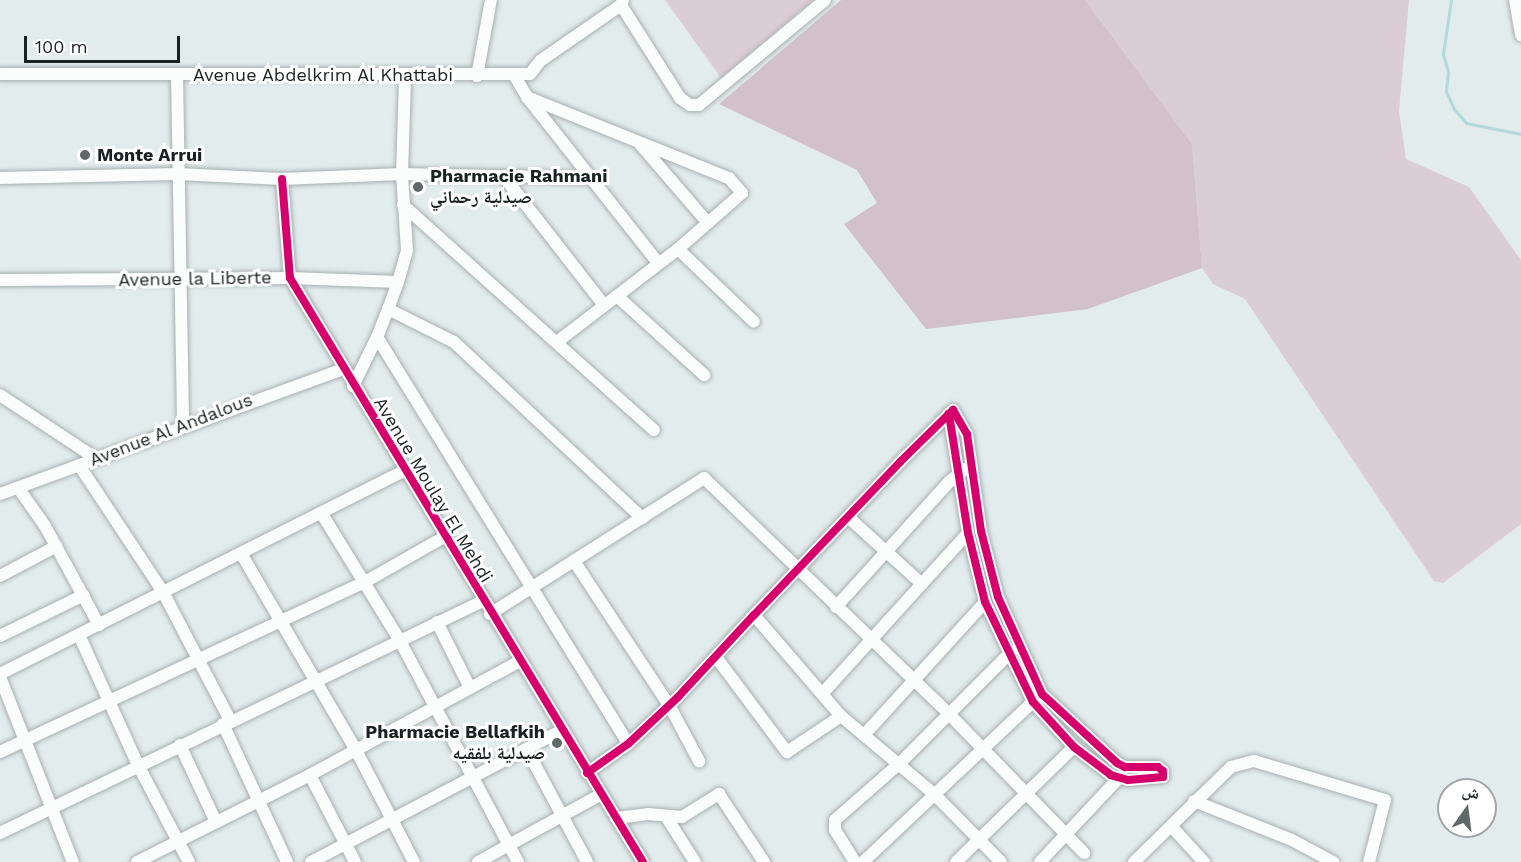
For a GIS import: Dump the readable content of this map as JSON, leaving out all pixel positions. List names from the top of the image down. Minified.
{"streets":{"street":["Avenue Abdelkrim Al Khattabi","Avenue la Liberte","Avenue Al Andalous","Avenue Moulay El Mehdi"]},"crossings":[["Avenue la Liberte","Avenue Moulay El Mehdi"],["Avenue Al Andalous","Avenue Moulay El Mehdi"]],"places":["Monte Arrui","Pharmacie Rahmani صيدلية رحماني","Pharmacie Bellafkih صيدلية بلفقيه"],"scale_bar":"100 m","north":"top"}
